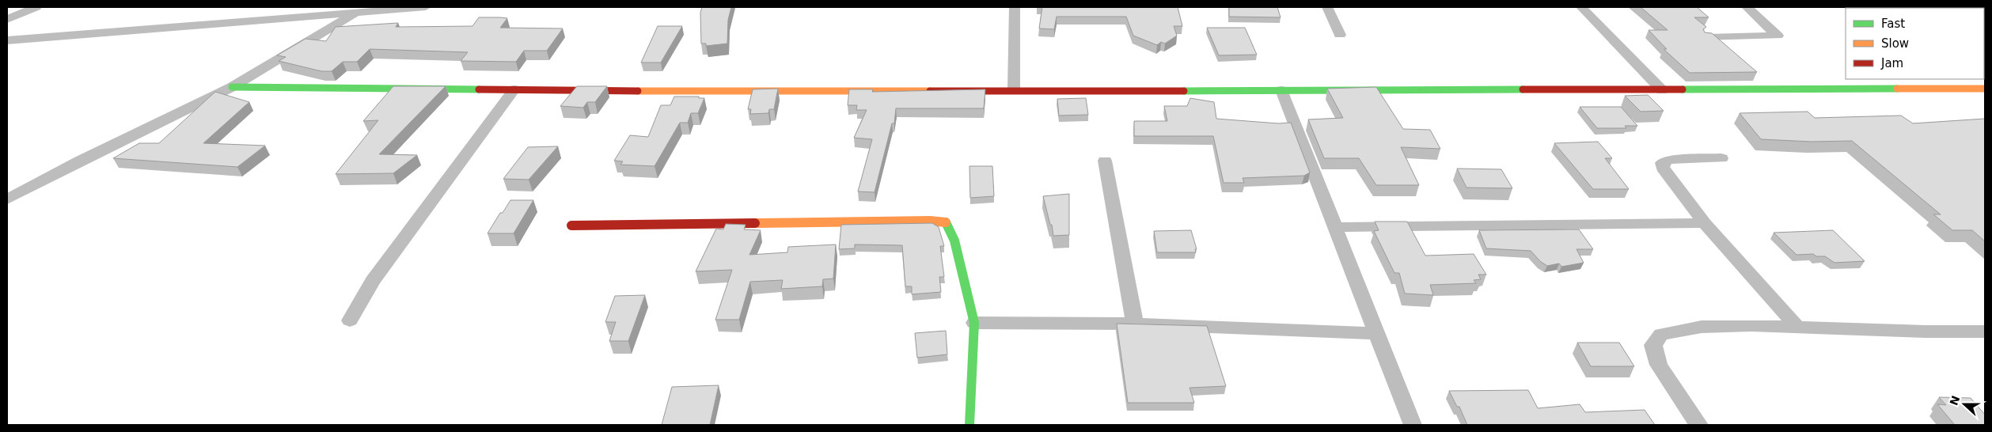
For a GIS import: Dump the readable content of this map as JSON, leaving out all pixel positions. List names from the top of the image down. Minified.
{"legend":["Fast","Slow","Jam"],"north":"left"}
